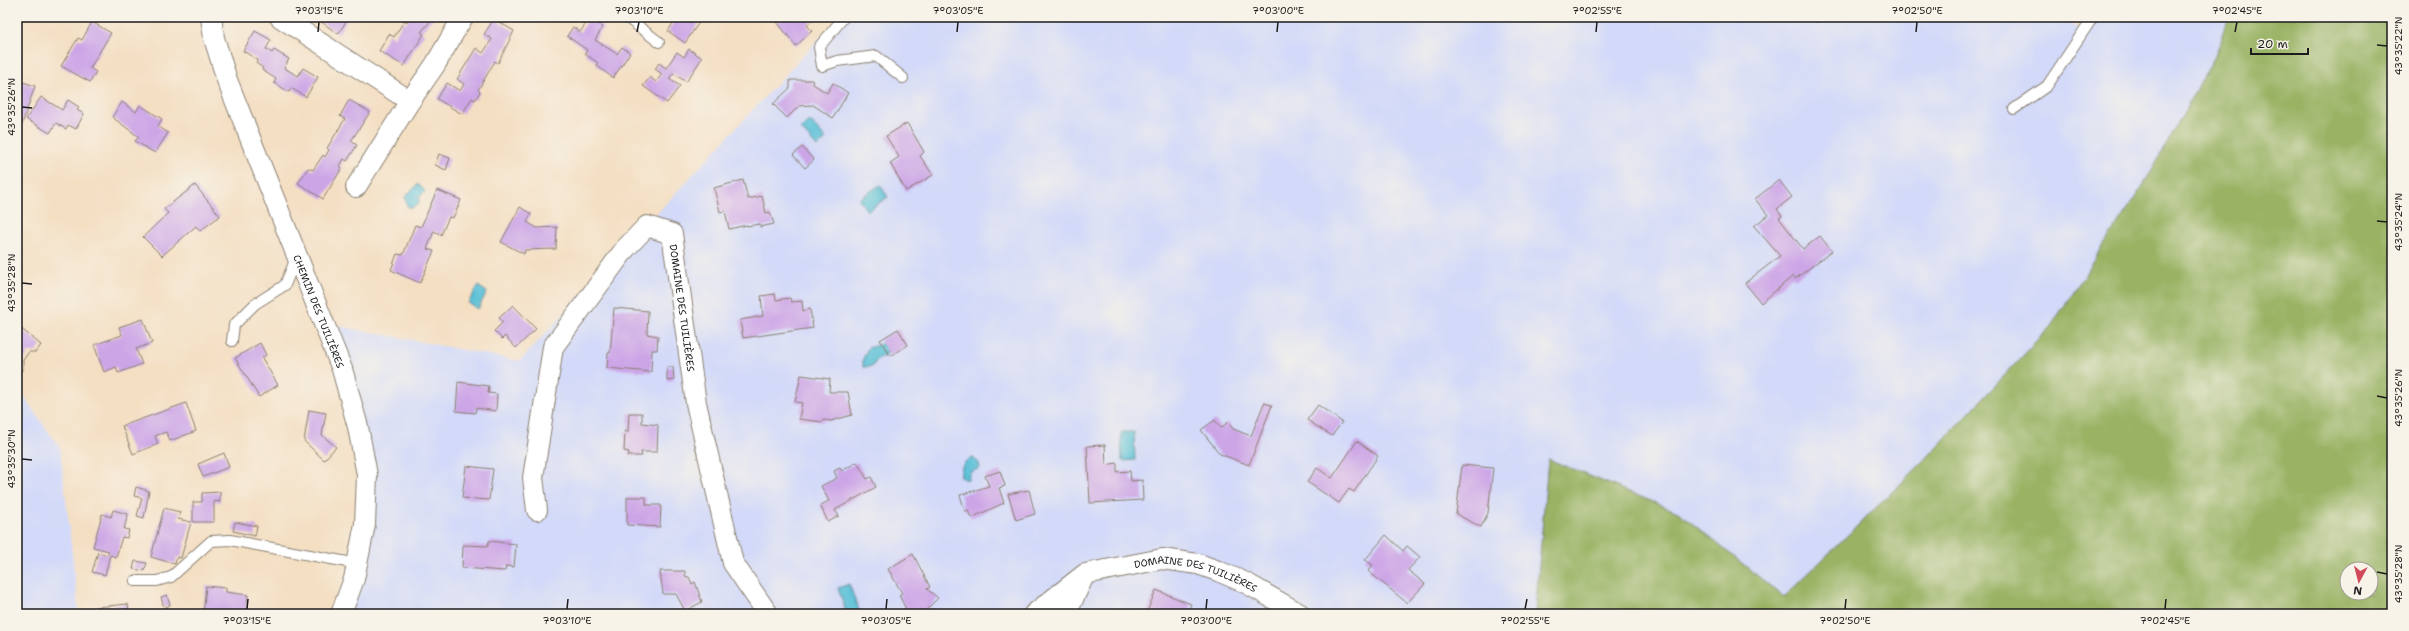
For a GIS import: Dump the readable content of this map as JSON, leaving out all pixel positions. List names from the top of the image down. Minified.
{"streets":{"street":["DOMAINE DES TUILIÈRES","CHEMIN DES TUILIÈRES"]},"scale_bar":"20 m","north":"bottom","coordinates":["7°03'15\"E","7°03'10\"E","7°03'05\"E","7°03'00\"E","7°02'55\"E","7°02'50\"E","7°02'45\"E","43°35'22\"N","43°35'26\"N","43°35'24\"N","43°35'28\"N","43°35'30\"N"]}
